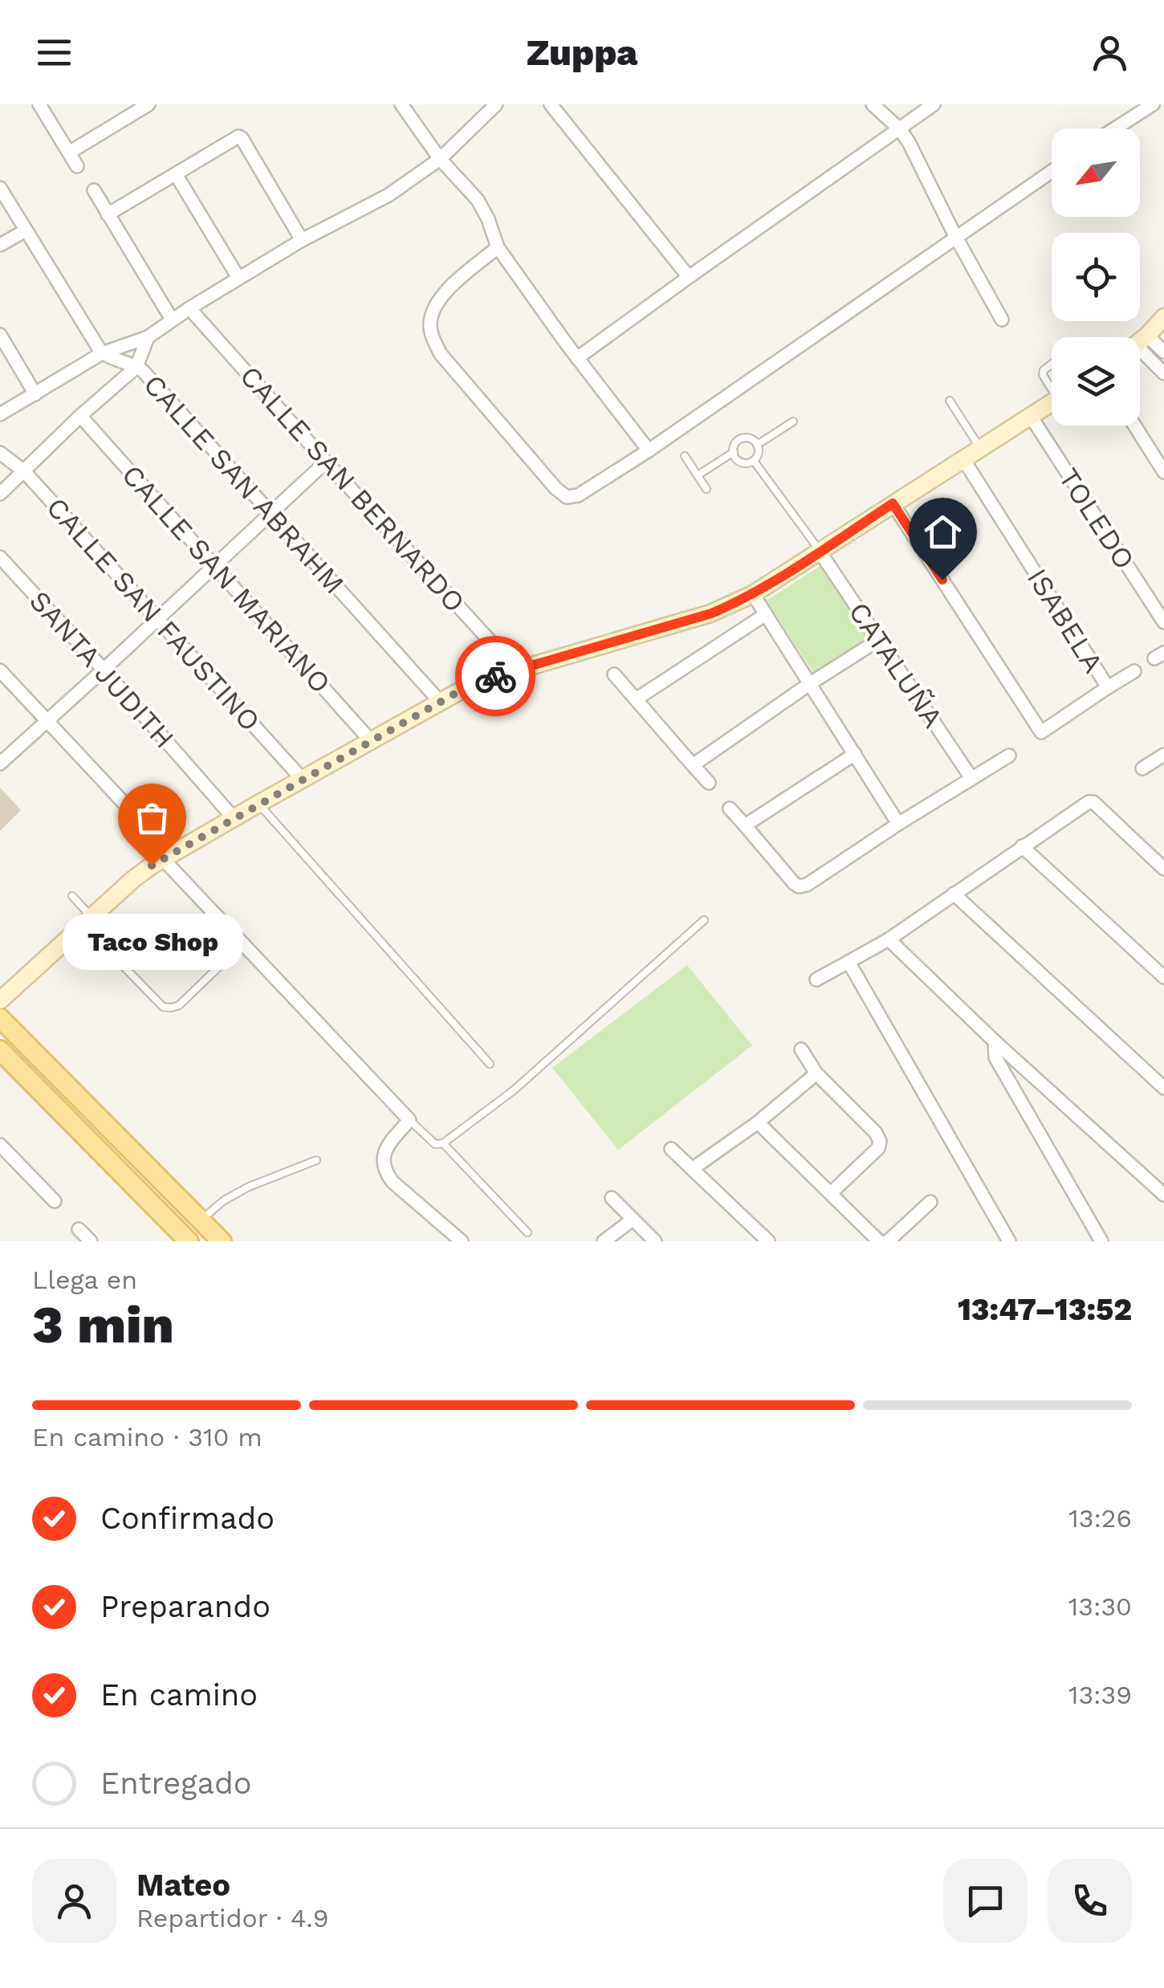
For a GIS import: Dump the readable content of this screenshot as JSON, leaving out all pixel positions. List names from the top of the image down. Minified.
{"streets":{"street":["CALLE SAN ABRAHM","CALLE SAN BERNARDO","TOLEDO","CALLE SAN MARIANO","CALLE SAN FAUSTINO","ISABELA","CATALUÑA","SANTA JUDITH"]},"places":["Taco Shop"],"north":"bottom left","page":{"header":"Zuppa","bubble":"Taco Shop","heading":["3 min","Llega en","13:47–13:52"],"panel":["Mateo","Repartidor · 4.9"],"bar":"En camino · 310 m","list":[["Confirmado","13:26"],["Preparando","13:30"],["En camino","13:39"],"Entregado"]}}
